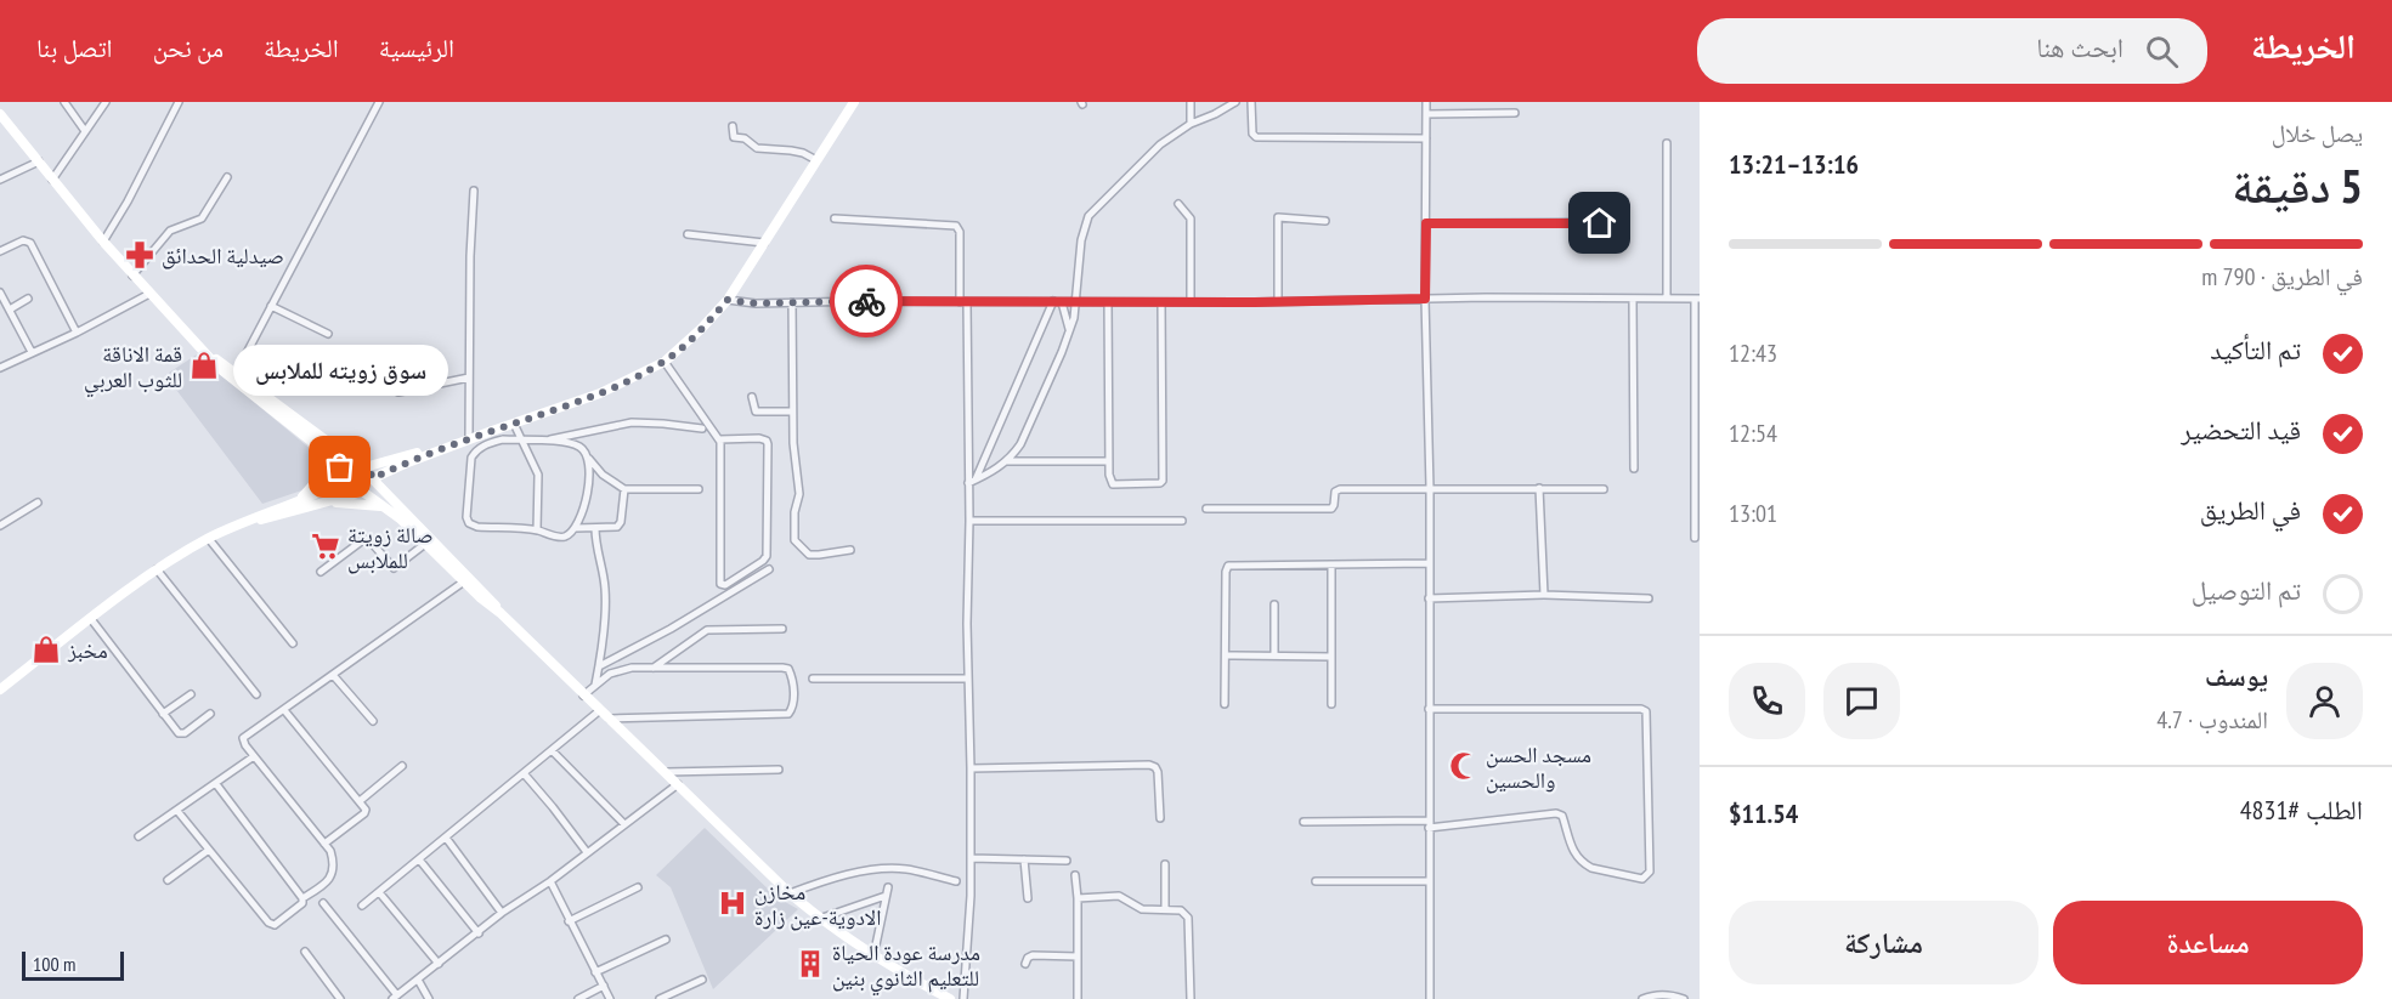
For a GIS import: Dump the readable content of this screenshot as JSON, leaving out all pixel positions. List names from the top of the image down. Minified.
{"places":{"pharmacy":["صيدلية الحدائق"],"shop":["قمة الاناقة للثوب العربي","مخبز"],"other":["سوق زويته للملابس"],"supermarket":["صالة زويتة للملابس"],"mosque":["مسجد الحسن والحسين"],"hospital":["مخازن الادوية-عين زارة"],"building":["مدرسة عودة الحياة للتعليم الثانوي بنين"]},"scale_bar":"100 m","page":{"header":"الخريطة","search":"ابحث هنا","nav":["الرئيسية","الخريطة","من نحن","اتصل بنا"],"heading":["5 دقيقة","يصل خلال","13:16–13:21"],"panel":["يوسف","المندوب · 4.7","الطلب #4831","$11.54"],"bar":"في الطريق · 790 m","list":[["تم التأكيد","12:43"],["قيد التحضير","12:54"],["في الطريق","13:01"],"تم التوصيل"],"bubble":"سوق زويته للملابس","buttons":["مساعدة","مشاركة"],"scale":"100 m"}}
